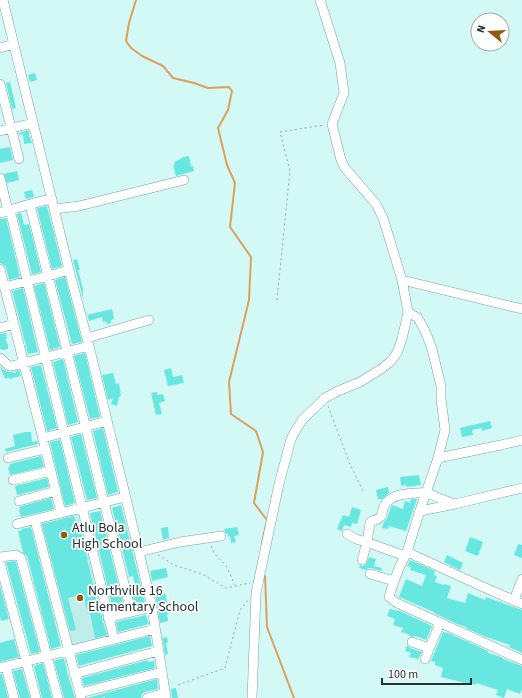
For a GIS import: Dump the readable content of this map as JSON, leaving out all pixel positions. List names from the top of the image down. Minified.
{"places":["Atlu Bola High School","Northville 16 Elementary School"],"scale_bar":"100 m","north":"left"}
